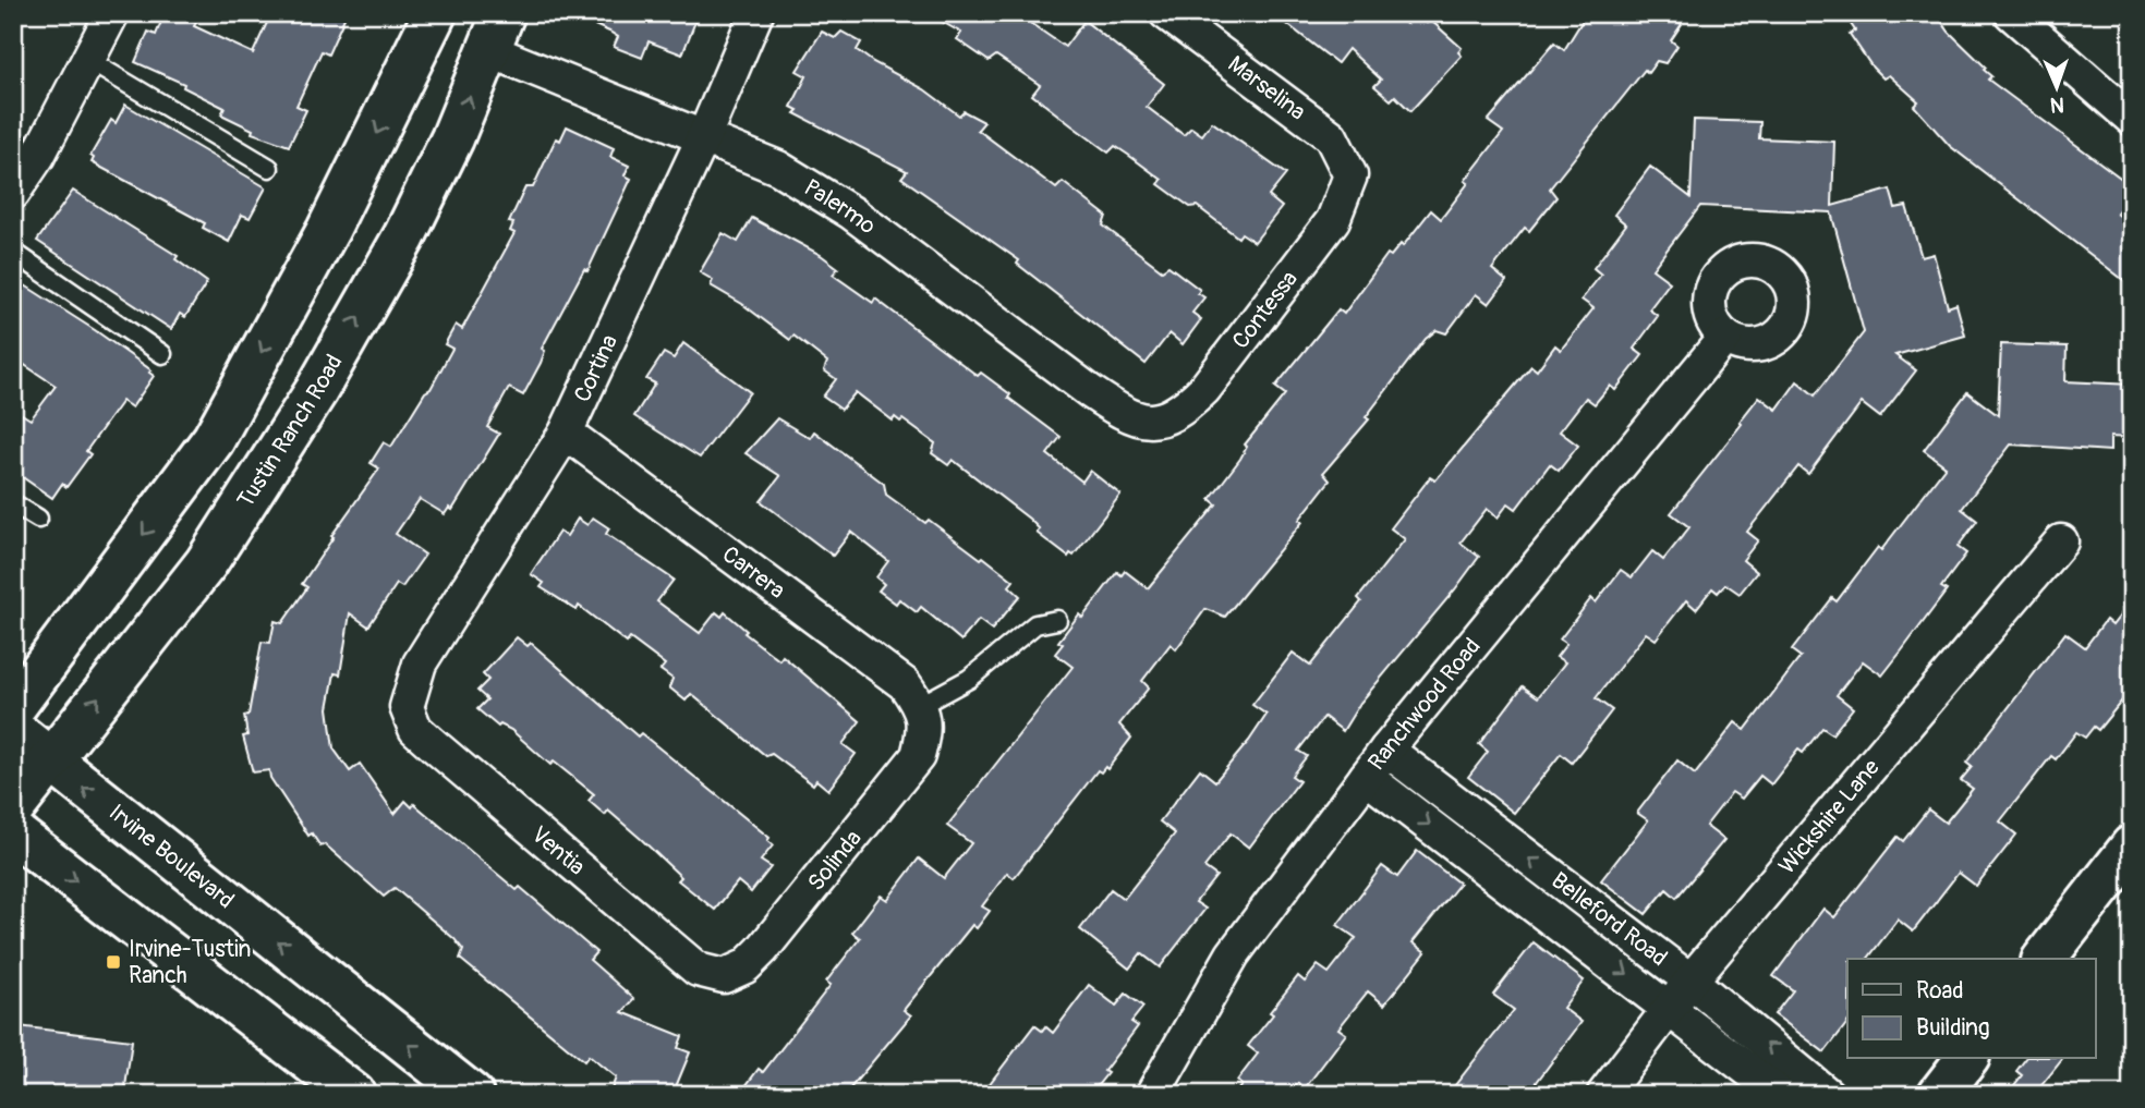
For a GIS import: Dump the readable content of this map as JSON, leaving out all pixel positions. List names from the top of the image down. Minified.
{"streets":{"main road":["Tustin Ranch Road","Irvine Boulevard"],"street":["Marselina","Palermo","Contessa","Cortina","Carrera","Ranchwood Road","Wickshire Lane","Ventia","Solinda","Belleford Road"]},"crossings":[["Marselina","Contessa"],["Palermo","Contessa"],["Palermo","Cortina"],["Palermo","Tustin Ranch Road"],["Cortina","Carrera"],["Cortina","Ventia"],["Tustin Ranch Road","Irvine Boulevard"],["Carrera","Solinda"],["Ranchwood Road","Belleford Road"],["Wickshire Lane","Belleford Road"],["Ventia","Solinda"]],"places":{"transit":["Irvine-Tustin Ranch"]},"legend":["Road","Building"],"north":"bottom"}
